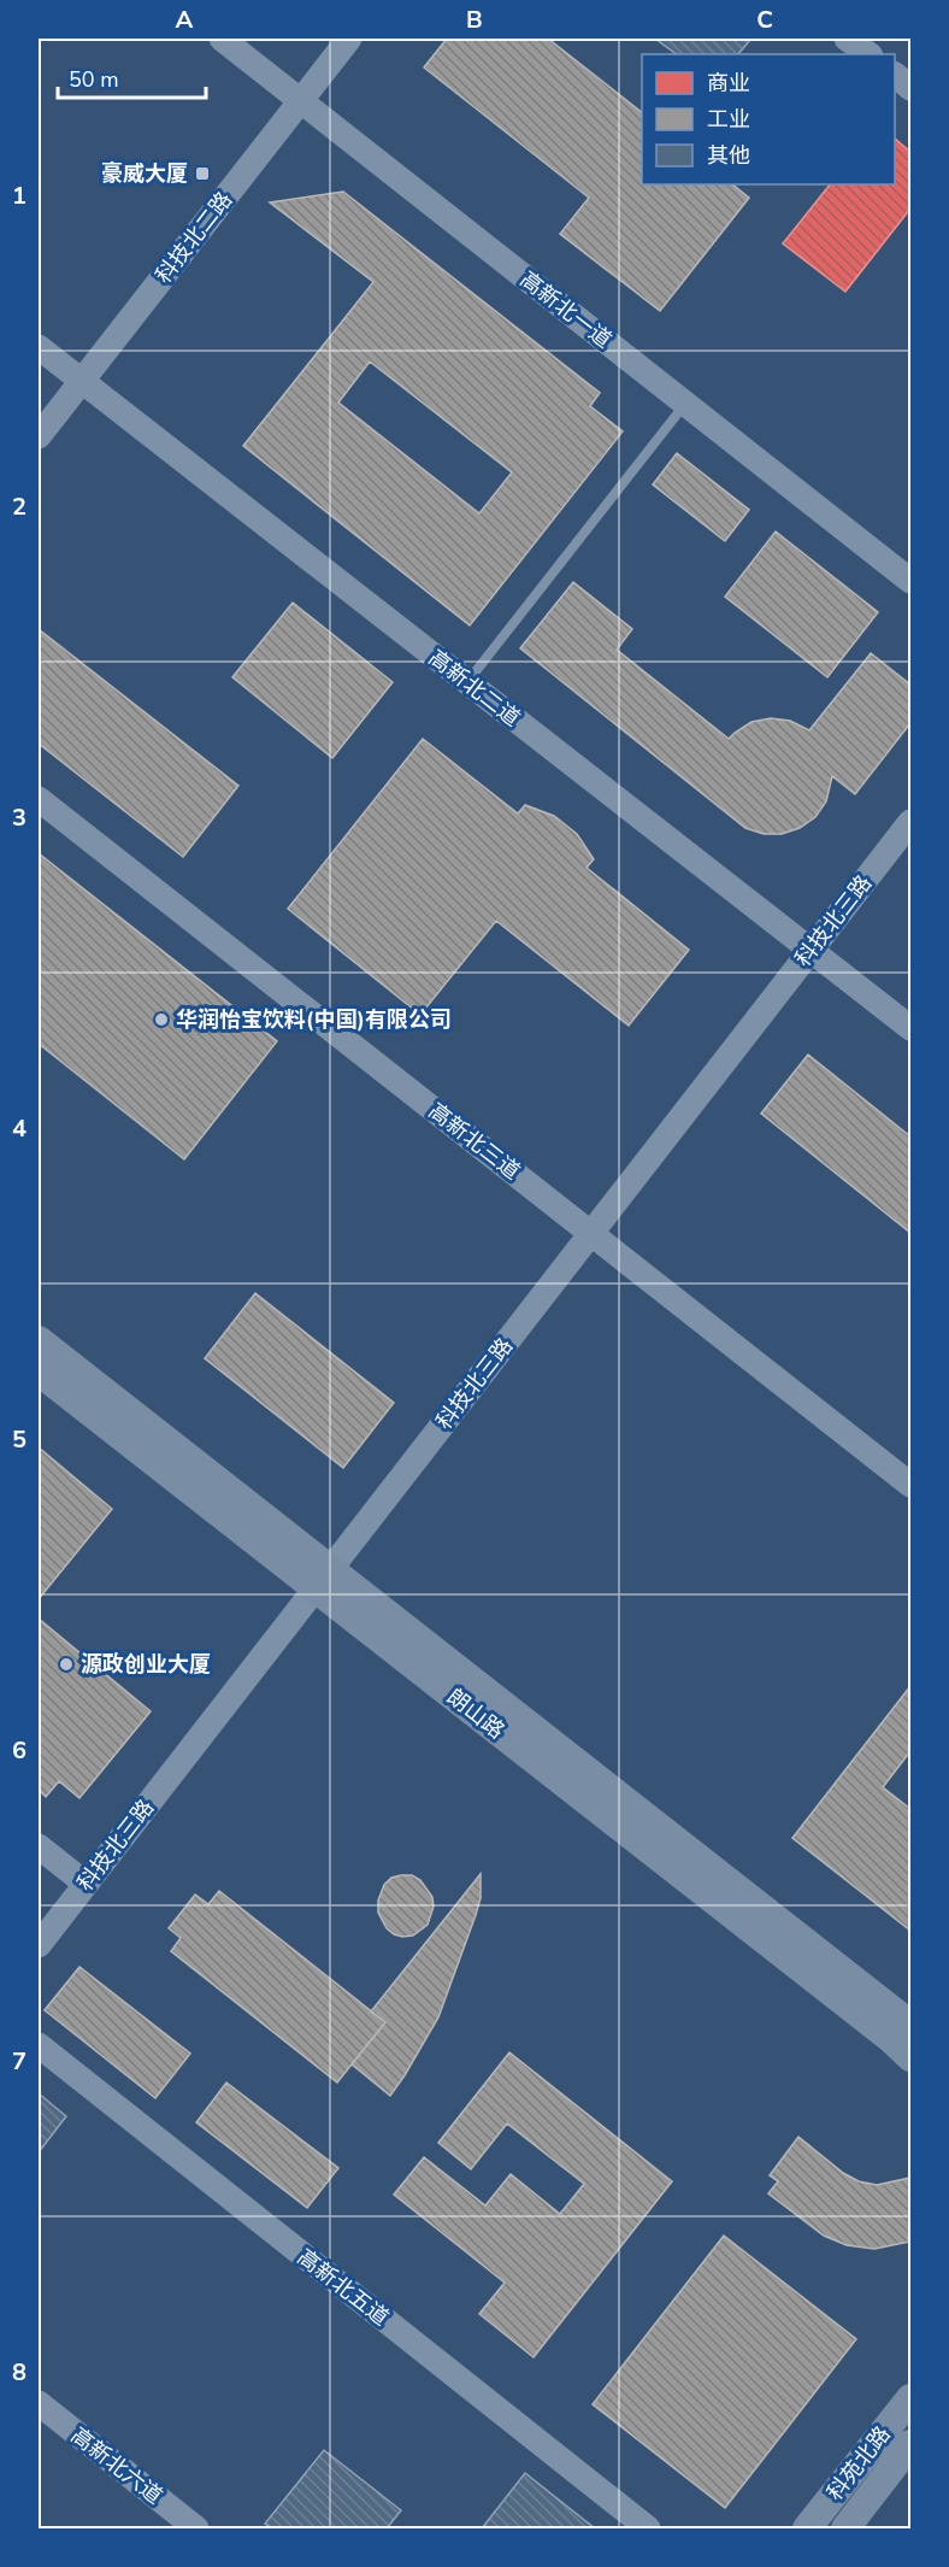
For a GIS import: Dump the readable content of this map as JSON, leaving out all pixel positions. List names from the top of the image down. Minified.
{"streets":{"main road":["朗山路","科苑北路"],"street":["科技北二路","高新北一道","高新北二道","科技北三路","高新北三道","高新北五道","高新北六道"]},"crossings":[["科技北二路","高新北一道"],["科技北二路","高新北二道"],["高新北二道","科技北三路"],["科技北三路","高新北三道"],["科技北三路","朗山路"]],"places":{"transit":["豪威大厦"],"other":["华润怡宝饮料(中国)有限公司","源政创业大厦"]},"legend":["商业","工业","其他"],"scale_bar":"50 m","grid":{"columns":["A","B","C"],"rows":["1","2","3","4","5","6","7","8"]}}
